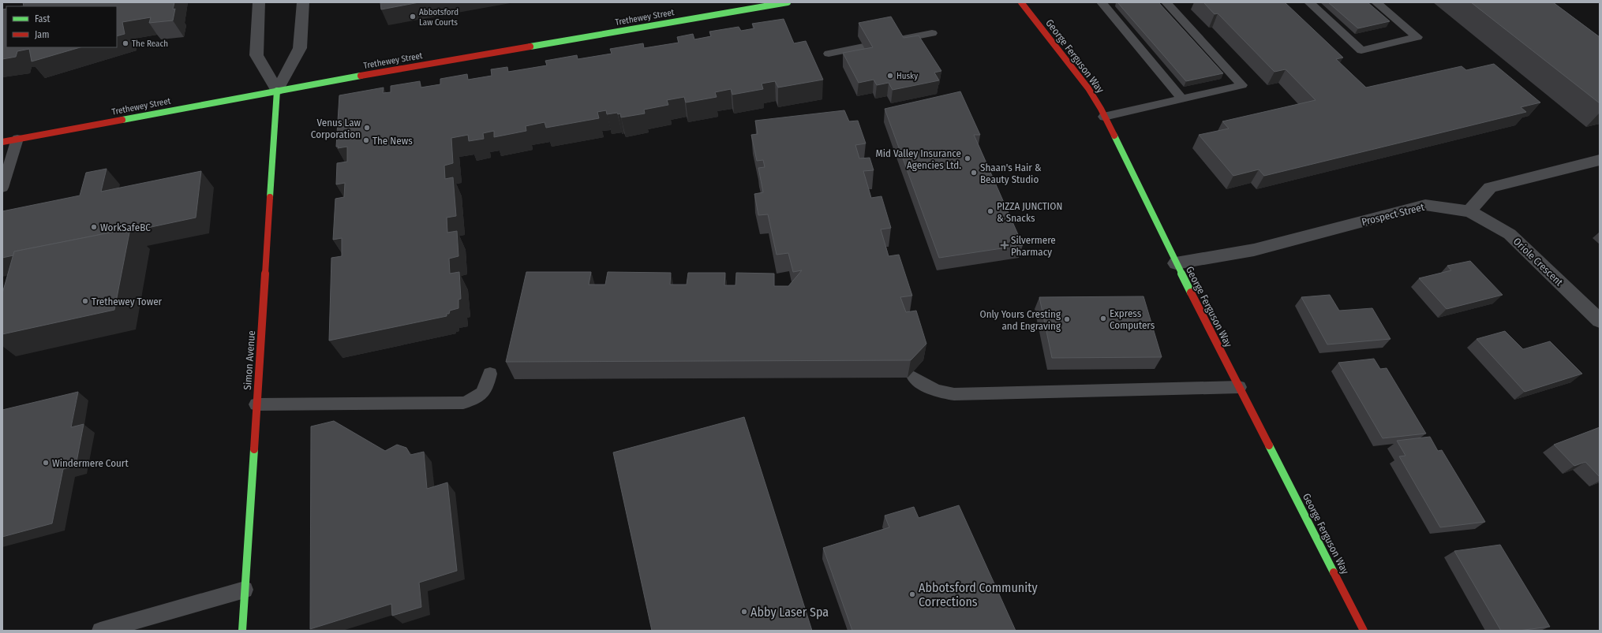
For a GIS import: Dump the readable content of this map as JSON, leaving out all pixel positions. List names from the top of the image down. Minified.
{"streets":{"main road":["Trethewey Street","George Ferguson Way","Simon Avenue"],"street":["Prospect Street","Oriole Crescent"]},"crossings":[["Trethewey Street","Simon Avenue"],["George Ferguson Way","Prospect Street"],["Prospect Street","Oriole Crescent"]],"places":{"other":["Abbotsford Law Courts","The Reach","Husky","Venus Law Corporation","The News","Mid Valley Insurance Agencies Ltd.","Shaan's Hair & Beauty Studio","PIZZA JUNCTION & Snacks","WorkSafeBC","Trethewey Tower","Express Computers","Only Yours Cresting and Engraving","Windermere Court","Abbotsford Community Corrections","Abby Laser Spa"],"health":["Silvermere Pharmacy"]},"legend":["Fast","Jam"]}
